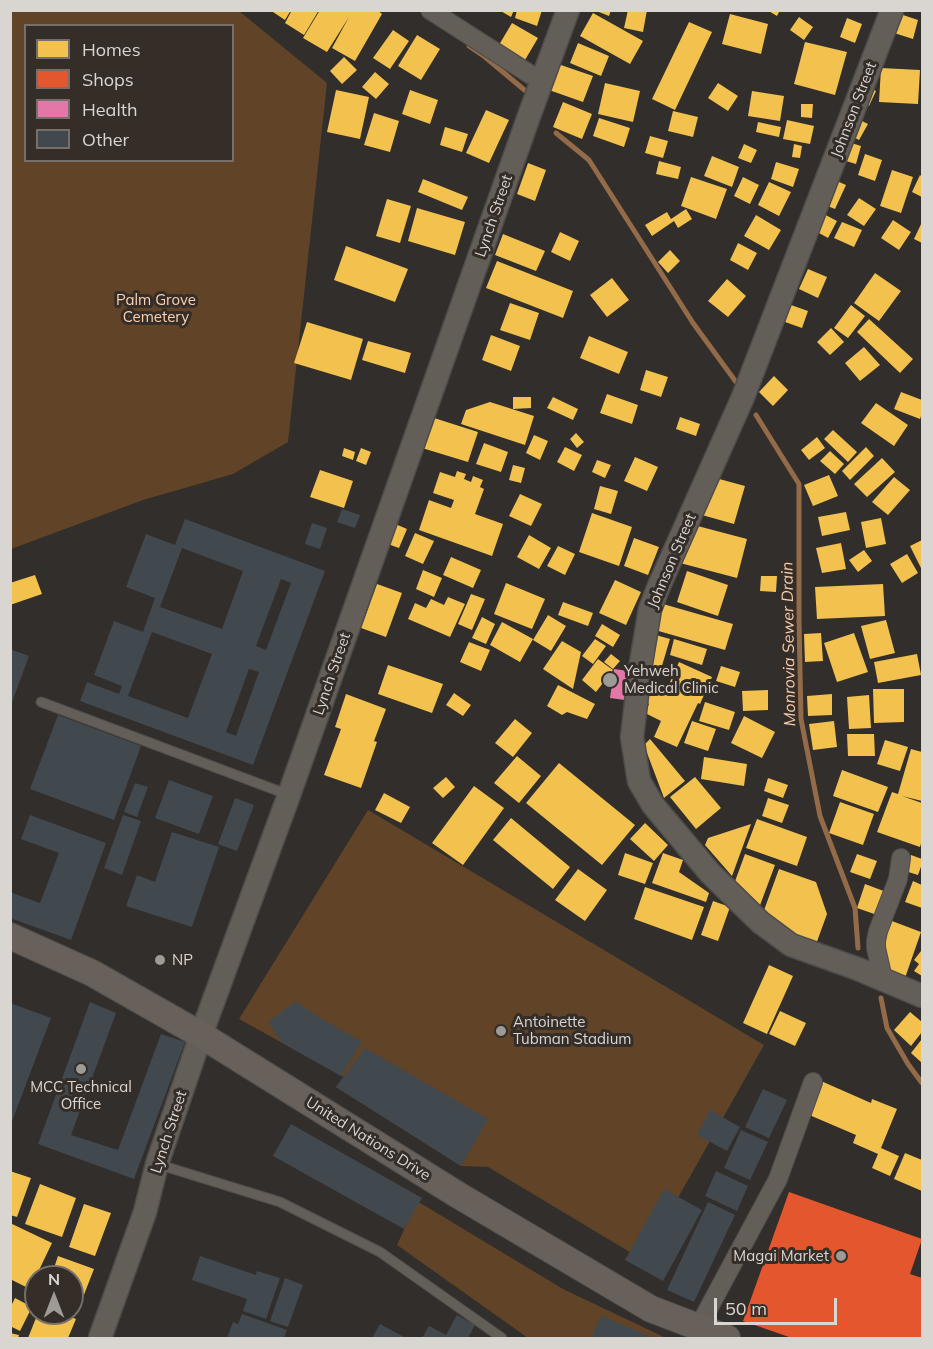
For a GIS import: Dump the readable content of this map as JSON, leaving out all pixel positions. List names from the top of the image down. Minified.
{"streets":{"main road":["United Nations Drive"],"street":["Johnson Street","Lynch Street"]},"crossings":[["Lynch Street","United Nations Drive"]],"water":["Monrovia Sewer Drain"],"parks":["Palm Grove Cemetery"],"places":["Yehweh Medical Clinic","NP","Antoinette Tubman Stadium","MCC Technical Office","Magai Market"],"legend":["Homes","Shops","Health","Other"],"scale_bar":"50 m","north":"top"}
